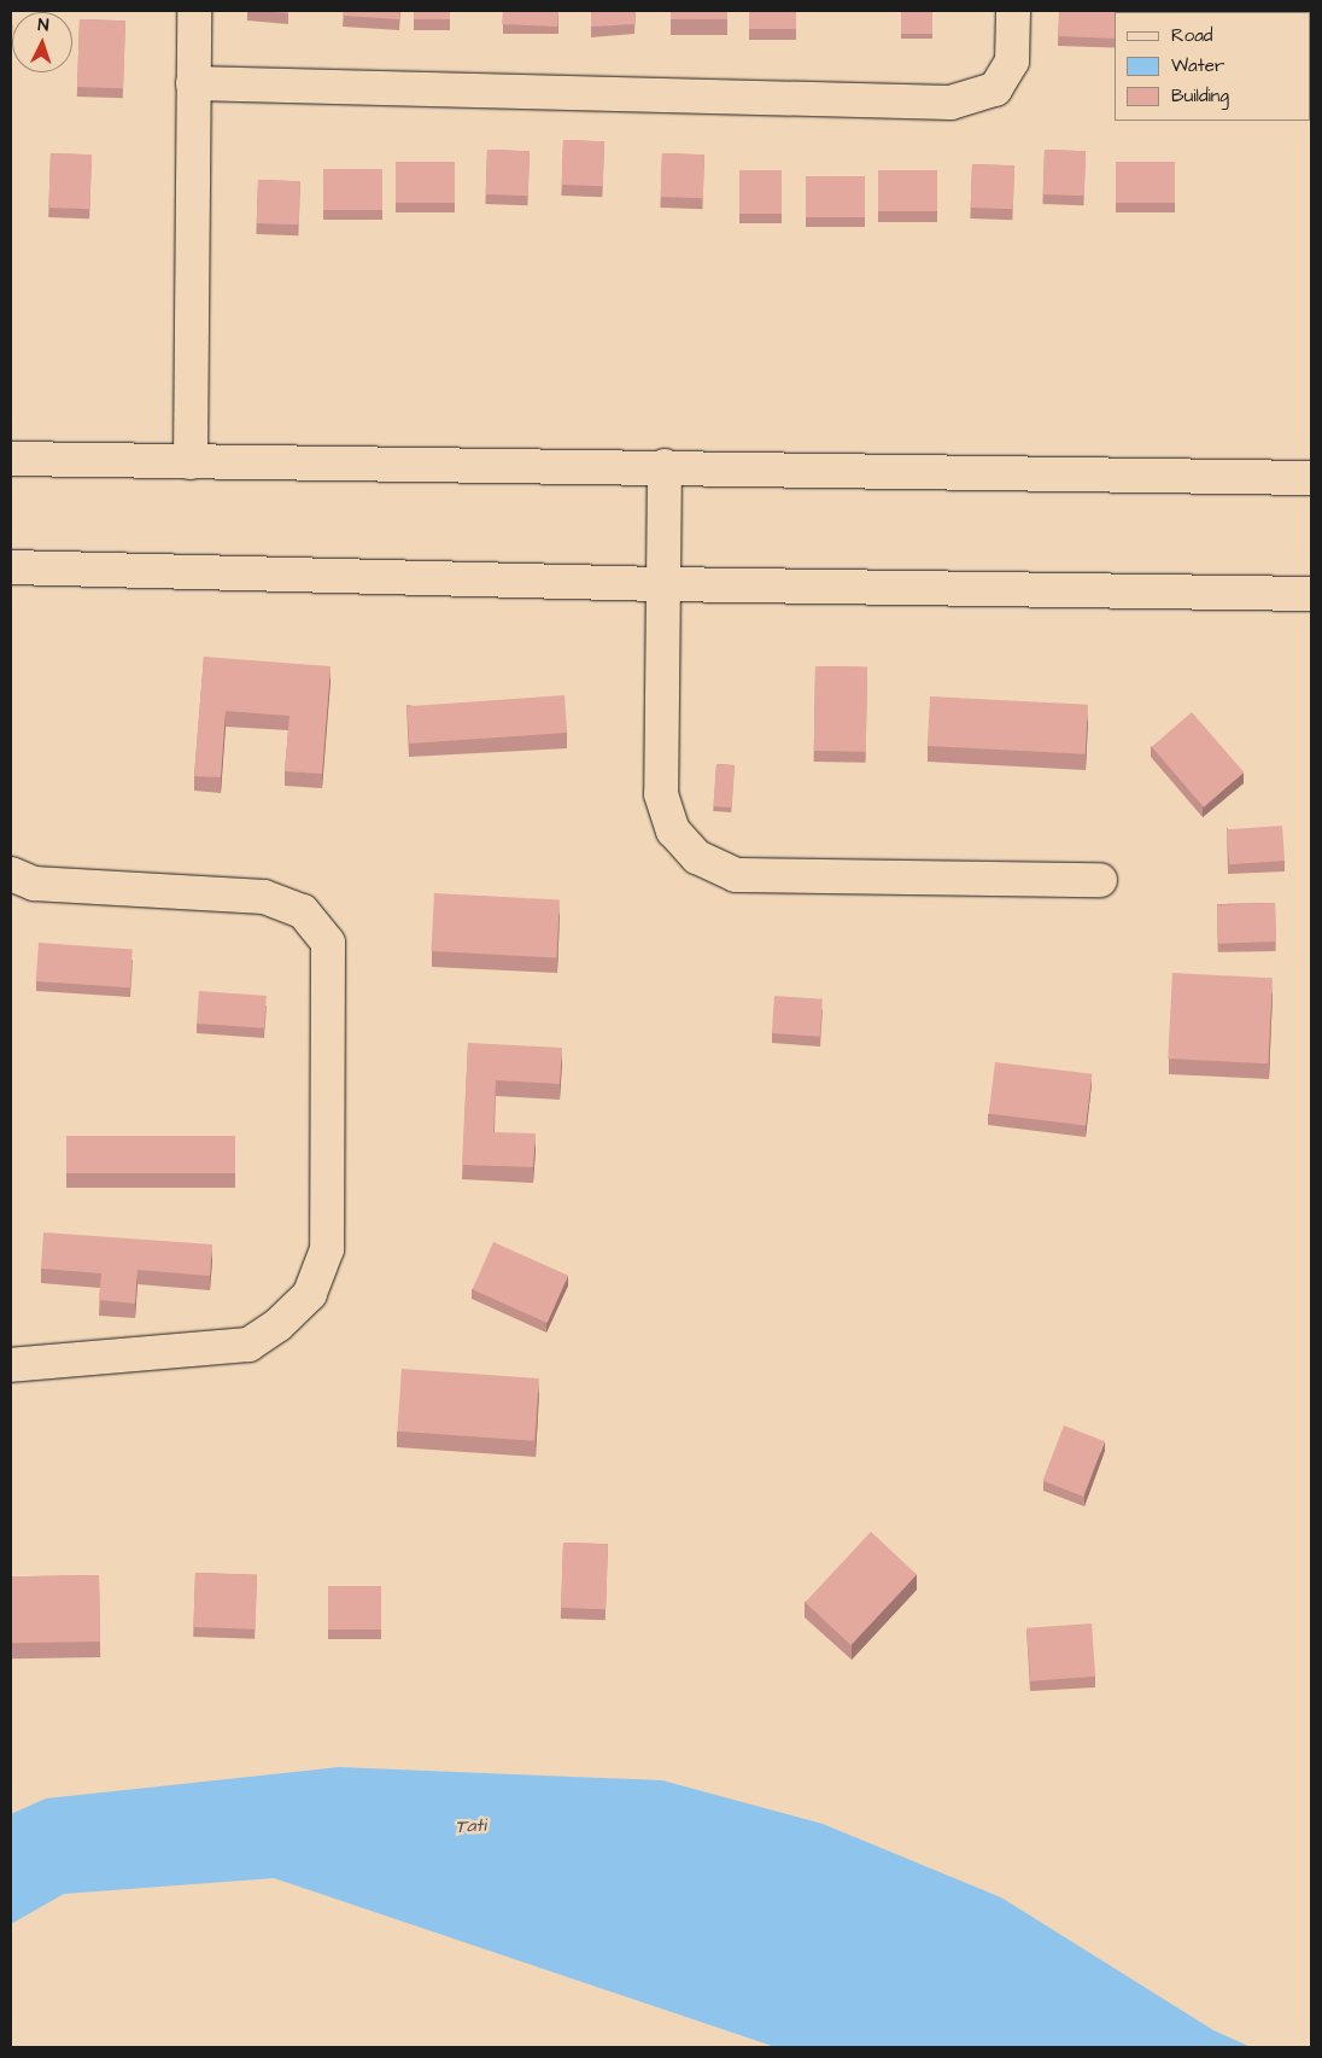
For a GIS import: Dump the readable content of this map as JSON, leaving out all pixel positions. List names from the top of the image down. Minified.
{"water":["Tati"],"legend":["Road","Water","Building"],"north":"top"}
